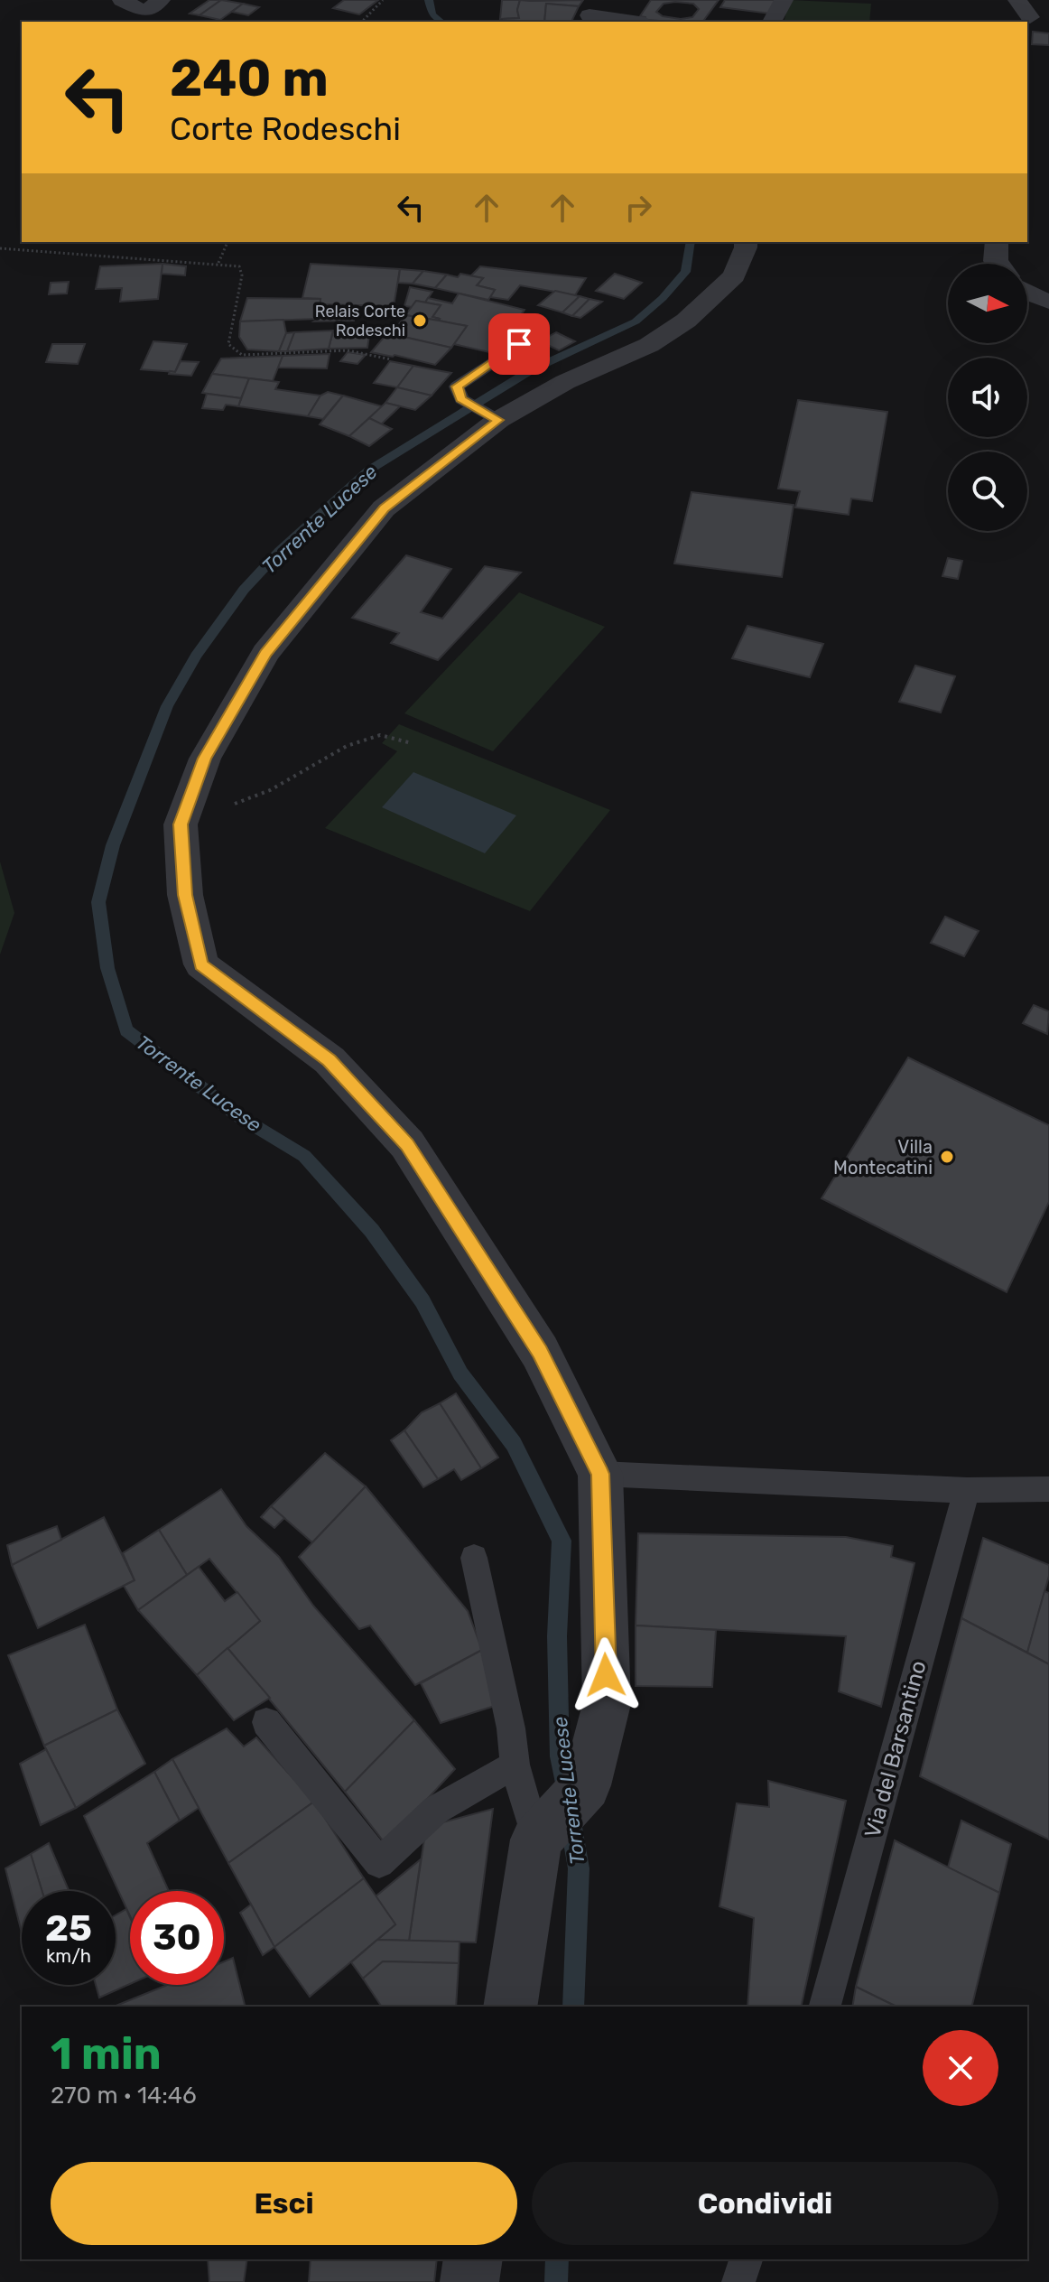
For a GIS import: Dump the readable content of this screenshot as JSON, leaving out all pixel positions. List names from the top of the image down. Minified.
{"streets":{"lane":["Via del Barsantino"]},"water":["Torrente Lucese"],"places":["Relais Corte Rodeschi","Villa Montecatini"],"north":"right","page":{"turn":["240 m","Corte Rodeschi"],"speed":"25 km/h","limit":"30","heading":["1 min","270 m · 14:46"],"buttons":["Esci","Condividi"]}}
